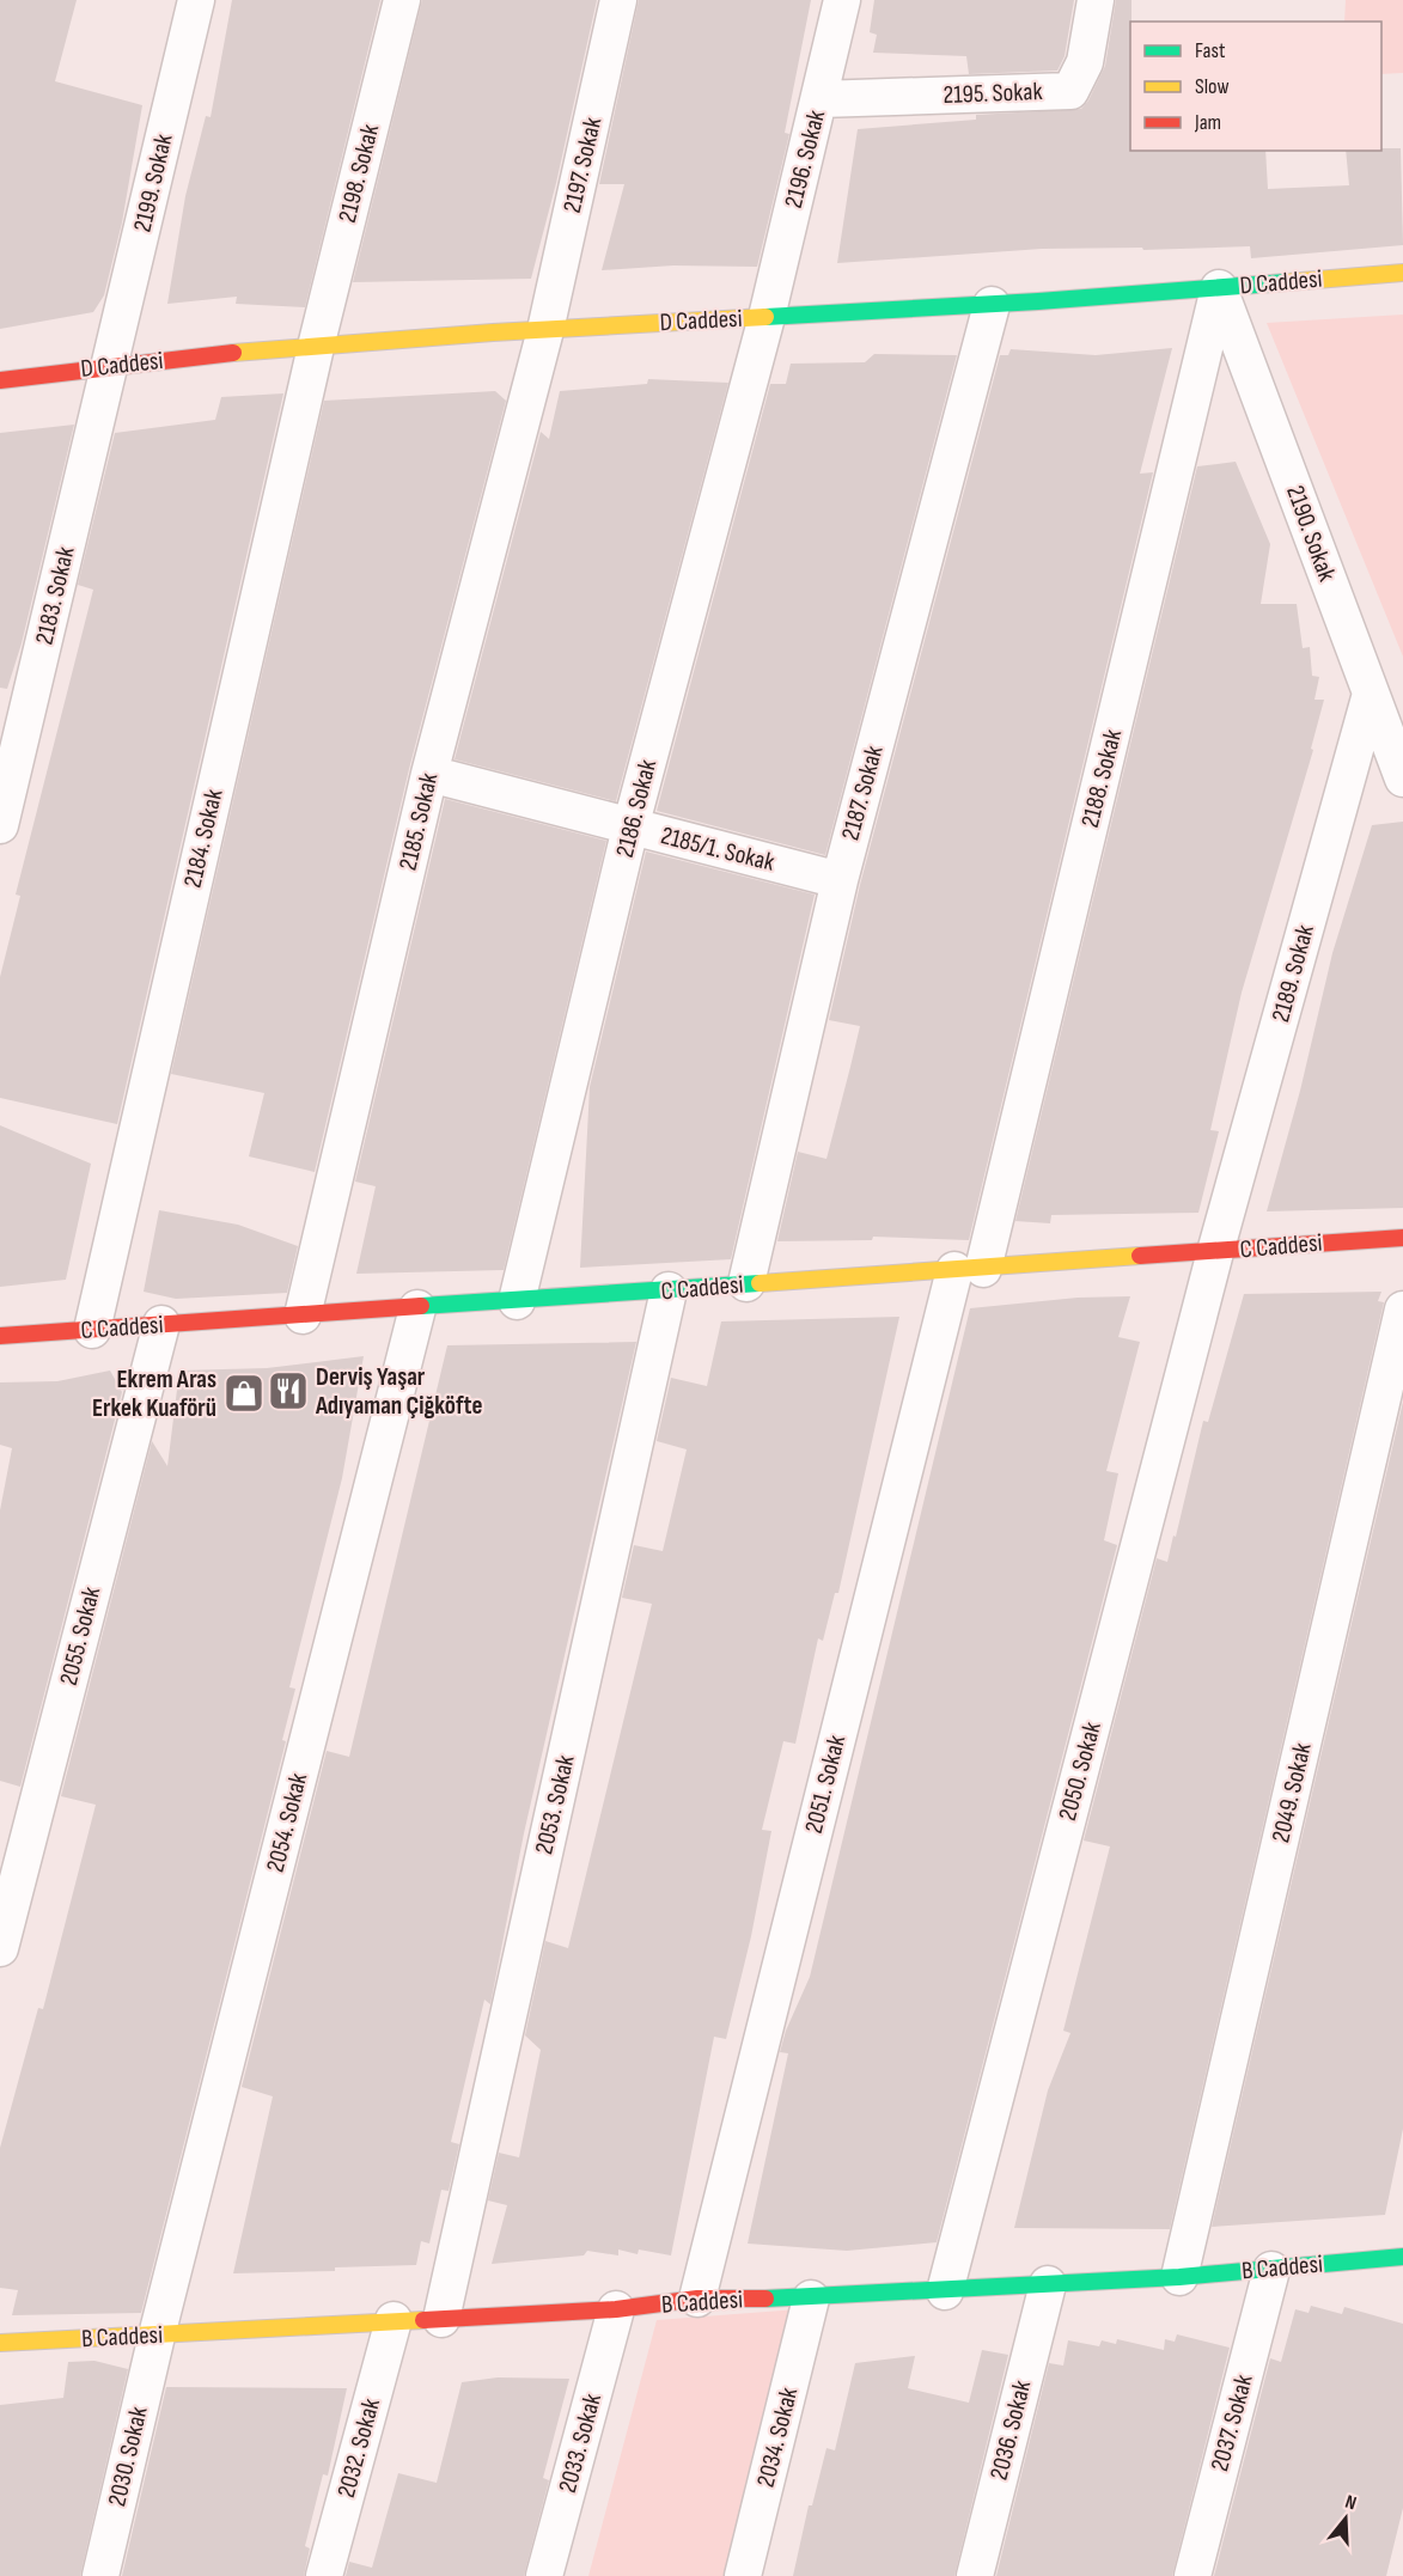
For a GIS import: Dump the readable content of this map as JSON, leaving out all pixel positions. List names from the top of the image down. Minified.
{"streets":{"street":["2195. Sokak","2196. Sokak","2197. Sokak","2198. Sokak","2199. Sokak","D Caddesi","2190. Sokak","2183. Sokak","2188. Sokak","2187. Sokak","2186. Sokak","2185. Sokak","2184. Sokak","2185/1. Sokak","2189. Sokak","C Caddesi","2055. Sokak","2050. Sokak","2051. Sokak","2049. Sokak","2053. Sokak","2054. Sokak","B Caddesi","2037. Sokak","2036. Sokak","2034. Sokak","2033. Sokak","2032. Sokak","2030. Sokak"]},"crossings":[["2195. Sokak","2196. Sokak"],["2196. Sokak","D Caddesi"],["2196. Sokak","2186. Sokak"],["2197. Sokak","D Caddesi"],["2197. Sokak","2185. Sokak"],["2198. Sokak","D Caddesi"],["2198. Sokak","2184. Sokak"],["2199. Sokak","D Caddesi"],["2199. Sokak","2183. Sokak"],["D Caddesi","2190. Sokak"],["D Caddesi","2183. Sokak"],["D Caddesi","2188. Sokak"],["D Caddesi","2187. Sokak"],["D Caddesi","2186. Sokak"],["D Caddesi","2185. Sokak"],["D Caddesi","2184. Sokak"],["2190. Sokak","2188. Sokak"],["2190. Sokak","2189. Sokak"],["2188. Sokak","C Caddesi"],["2188. Sokak","2051. Sokak"],["2187. Sokak","2185/1. Sokak"],["2187. Sokak","C Caddesi"],["2186. Sokak","2185/1. Sokak"],["2186. Sokak","C Caddesi"],["2185. Sokak","2185/1. Sokak"],["2185. Sokak","C Caddesi"],["2184. Sokak","C Caddesi"],["2189. Sokak","C Caddesi"],["2189. Sokak","2050. Sokak"],["C Caddesi","2055. Sokak"],["C Caddesi","2050. Sokak"],["C Caddesi","2051. Sokak"],["C Caddesi","2053. Sokak"],["C Caddesi","2054. Sokak"],["2050. Sokak","B Caddesi"],["2051. Sokak","B Caddesi"],["2049. Sokak","B Caddesi"],["2053. Sokak","B Caddesi"],["2054. Sokak","B Caddesi"],["2054. Sokak","2030. Sokak"],["B Caddesi","2037. Sokak"],["B Caddesi","2036. Sokak"],["B Caddesi","2034. Sokak"],["B Caddesi","2033. Sokak"],["B Caddesi","2032. Sokak"],["B Caddesi","2030. Sokak"]],"places":{"restaurant":["Derviş Yaşar Adıyaman Çiğköfte"],"shop":["Ekrem Aras Erkek Kuaförü"]},"legend":["Fast","Slow","Jam"],"north":"top"}
